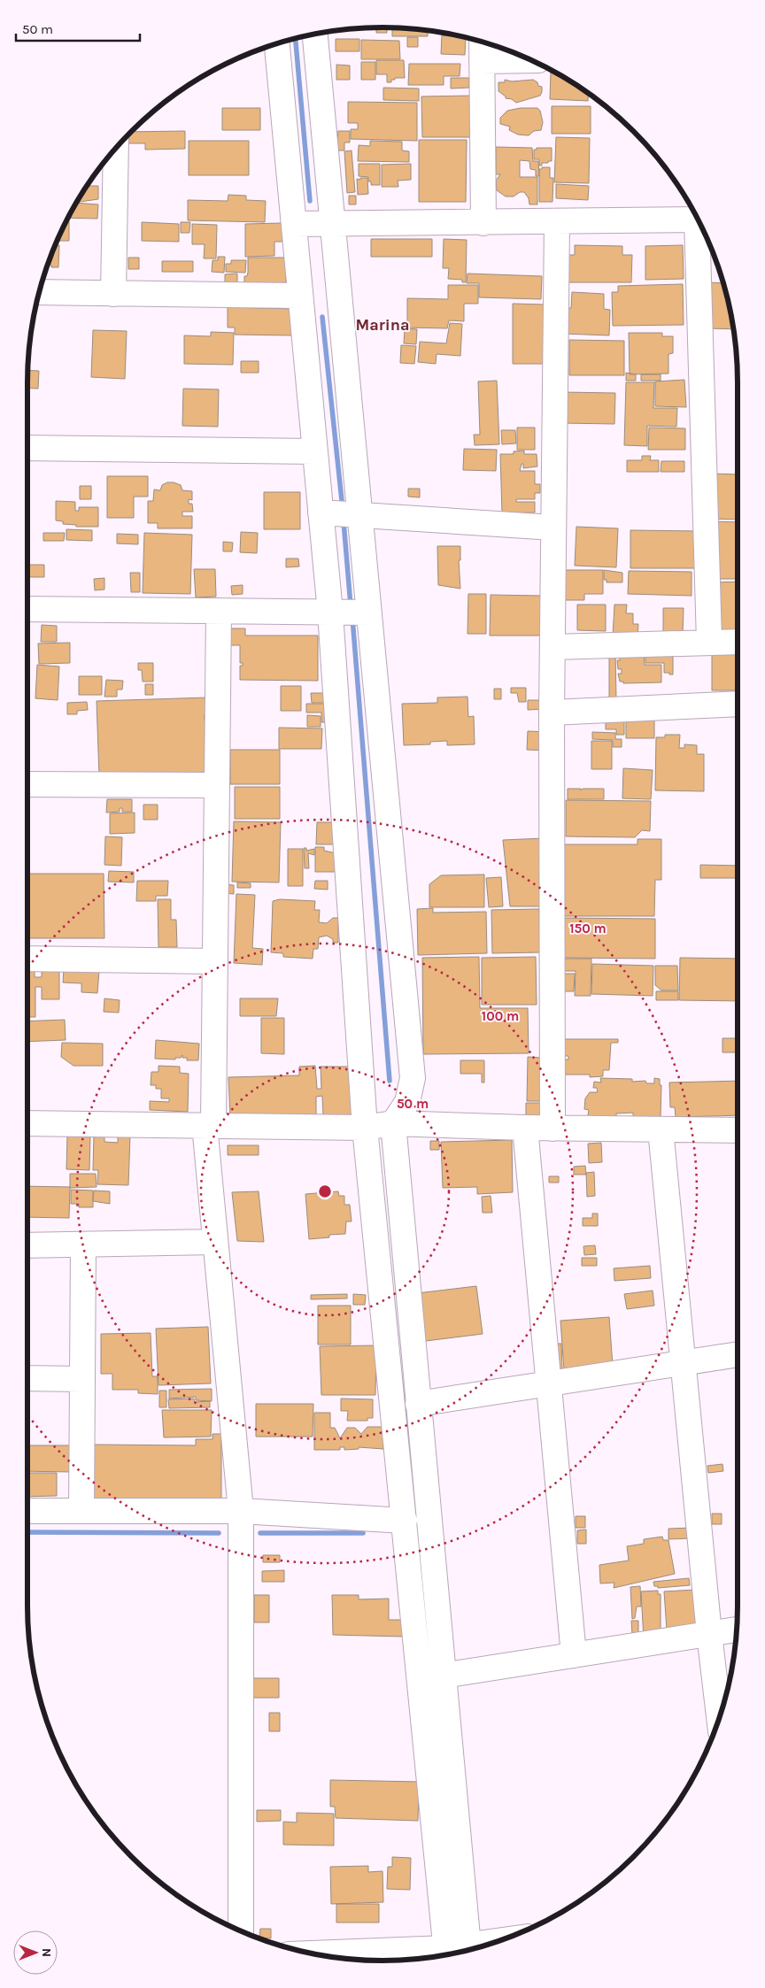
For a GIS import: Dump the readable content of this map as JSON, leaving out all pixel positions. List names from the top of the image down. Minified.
{"districts":["Marina"],"scale_bar":"50 m","north":"right","rings":["150 m","100 m","50 m"]}
